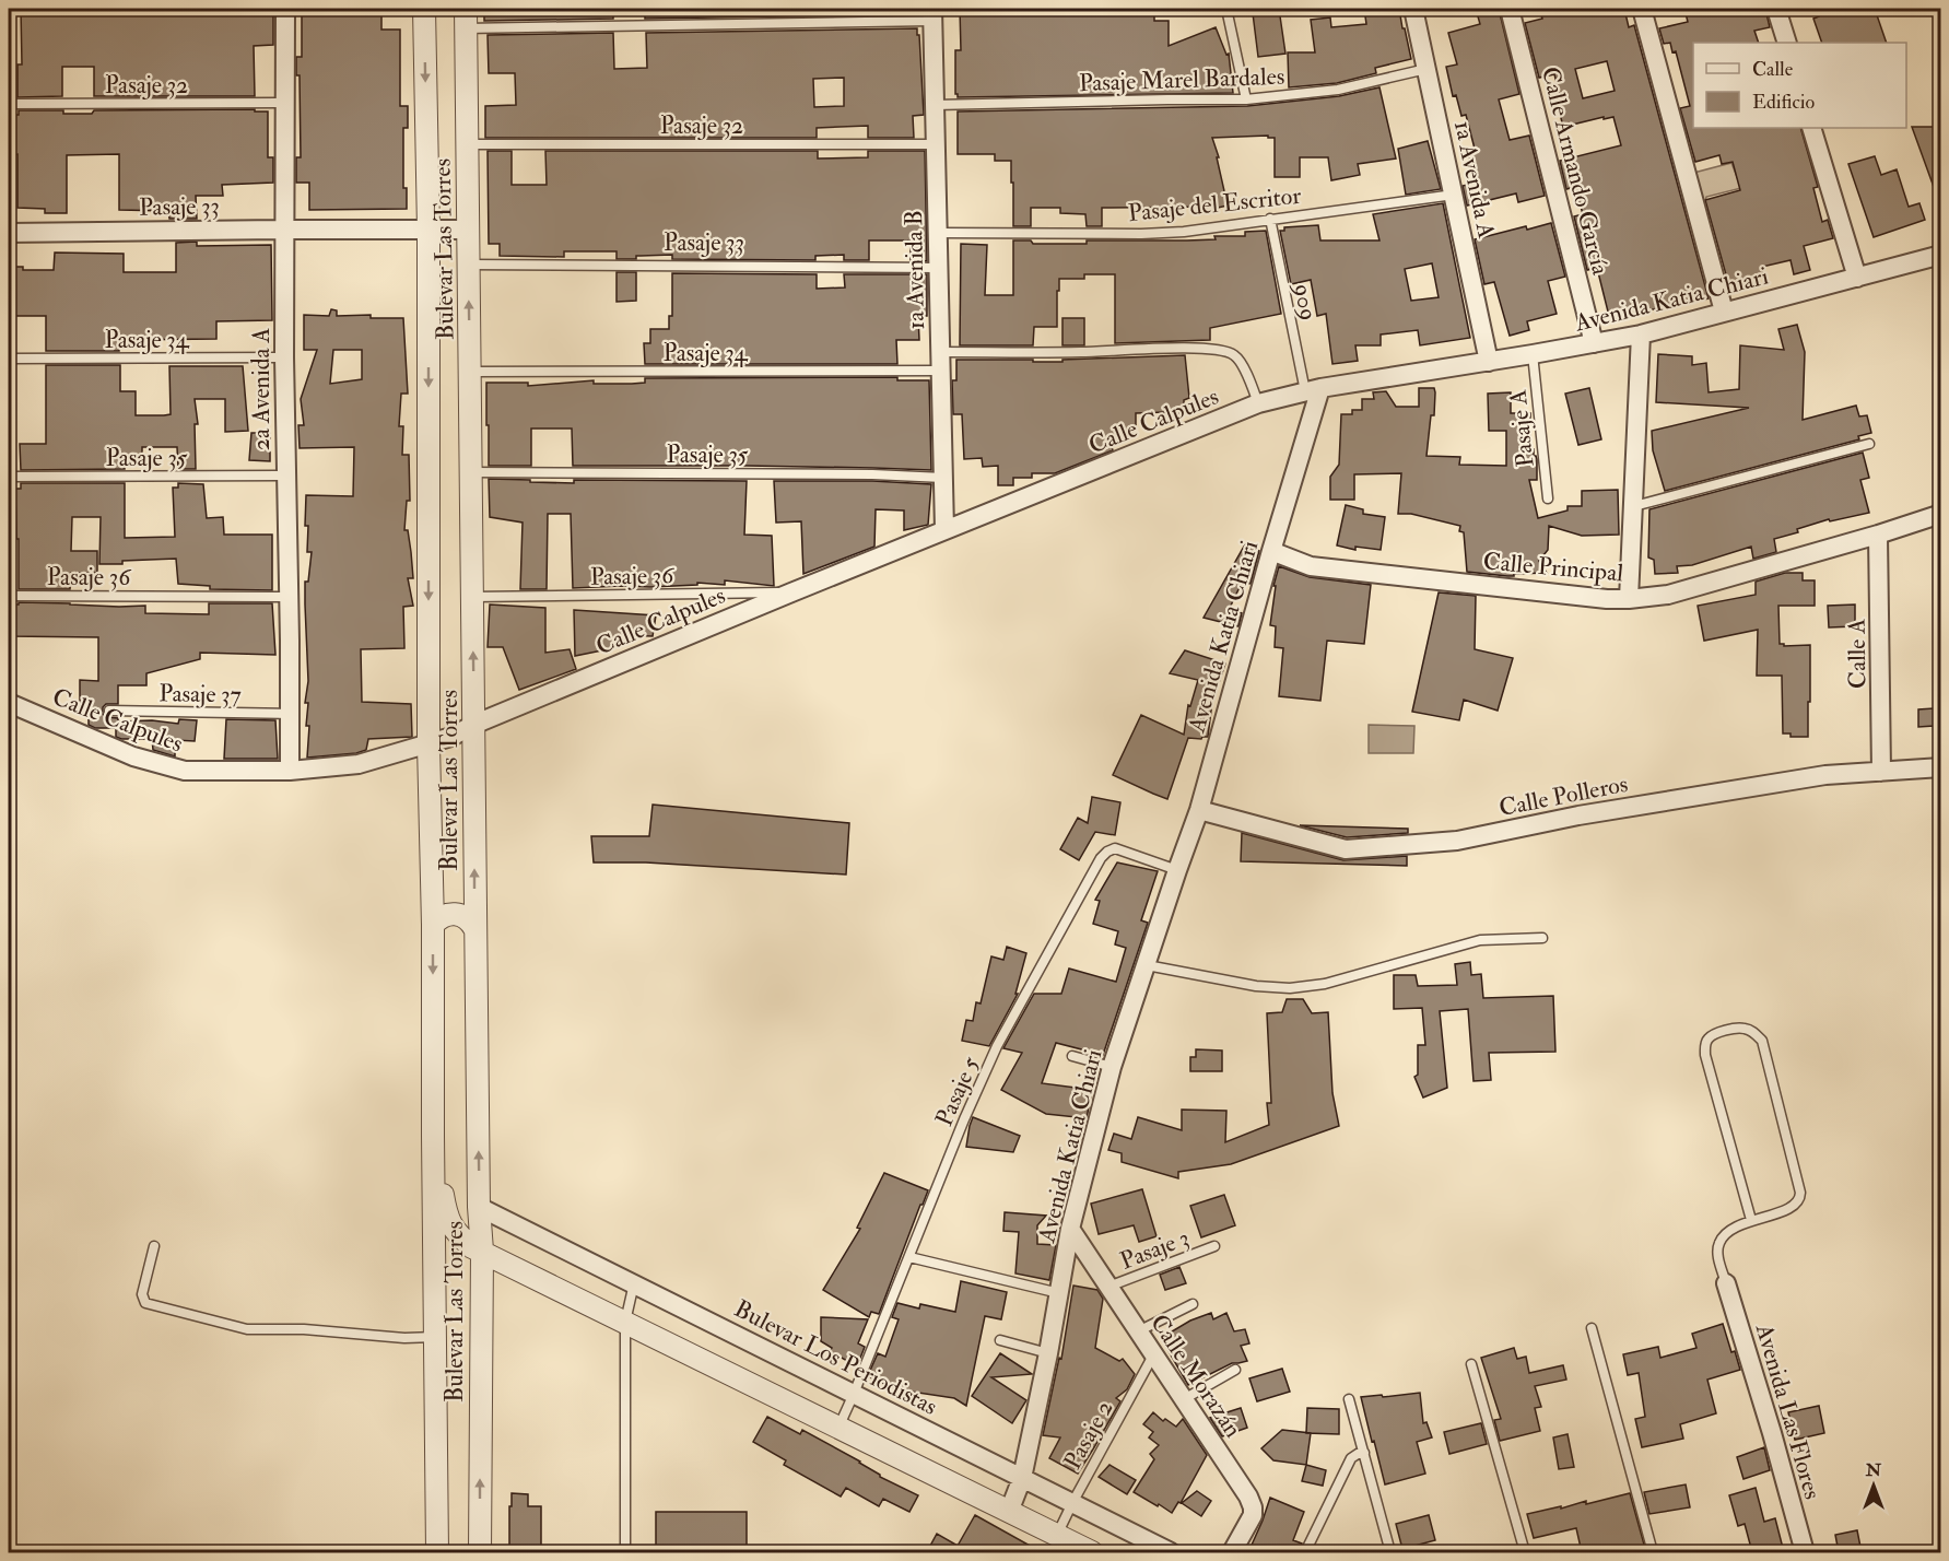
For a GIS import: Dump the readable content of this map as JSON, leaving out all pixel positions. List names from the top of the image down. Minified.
{"streets":{"street":["Calle Armando García","1a Avenida A","Pasaje 33","Bulevar Las Torres","1a Avenida B","Avenida Katia Chiari","2a Avenida A","Calle Calpules","Calle Principal","Calle A","Calle Polleros","Bulevar Los Periodistas","Calle Morazán","Avenida Las Flores"],"lane":["Pasaje Marel Bardales","Pasaje 32","Pasaje del Escritor","909","Pasaje 34","Pasaje A","Pasaje 35","Pasaje 36","Pasaje 37","Pasaje 5","Pasaje 3","Pasaje 2"]},"crossings":[["Pasaje Marel Bardales","1a Avenida A"],["Pasaje Marel Bardales","1a Avenida B"],["Pasaje 32","Bulevar Las Torres"],["Pasaje 32","1a Avenida B"],["Pasaje 32","2a Avenida A"],["Calle Armando García","Avenida Katia Chiari"],["1a Avenida A","Pasaje del Escritor"],["1a Avenida A","Avenida Katia Chiari"],["Pasaje del Escritor","1a Avenida B"],["Pasaje del Escritor","909"],["Pasaje 33","Bulevar Las Torres"],["Pasaje 33","1a Avenida B"],["Pasaje 33","2a Avenida A"],["Bulevar Las Torres","Pasaje 34"],["Bulevar Las Torres","Calle Calpules"],["Bulevar Las Torres","Pasaje 35"],["Bulevar Las Torres","Pasaje 36"],["Bulevar Las Torres","Bulevar Los Periodistas"],["1a Avenida B","Pasaje 34"],["1a Avenida B","Calle Calpules"],["1a Avenida B","Pasaje 35"],["Avenida Katia Chiari","909"],["Avenida Katia Chiari","Calle Calpules"],["Avenida Katia Chiari","Pasaje A"],["Avenida Katia Chiari","Calle Principal"],["Avenida Katia Chiari","Calle Polleros"],["Avenida Katia Chiari","Pasaje 5"],["Avenida Katia Chiari","Bulevar Los Periodistas"],["Avenida Katia Chiari","Calle Morazán"],["909","Calle Calpules"],["Pasaje 34","2a Avenida A"],["Pasaje 34","Calle Calpules"],["2a Avenida A","Calle Calpules"],["2a Avenida A","Pasaje 35"],["2a Avenida A","Pasaje 36"],["2a Avenida A","Pasaje 37"],["Calle Calpules","Pasaje 36"],["Calle Principal","Calle A"],["Calle A","Calle Polleros"],["Pasaje 5","Bulevar Los Periodistas"],["Pasaje 3","Calle Morazán"],["Bulevar Los Periodistas","Pasaje 2"],["Calle Morazán","Pasaje 2"]],"legend":["Calle","Edificio"],"north":"top"}
